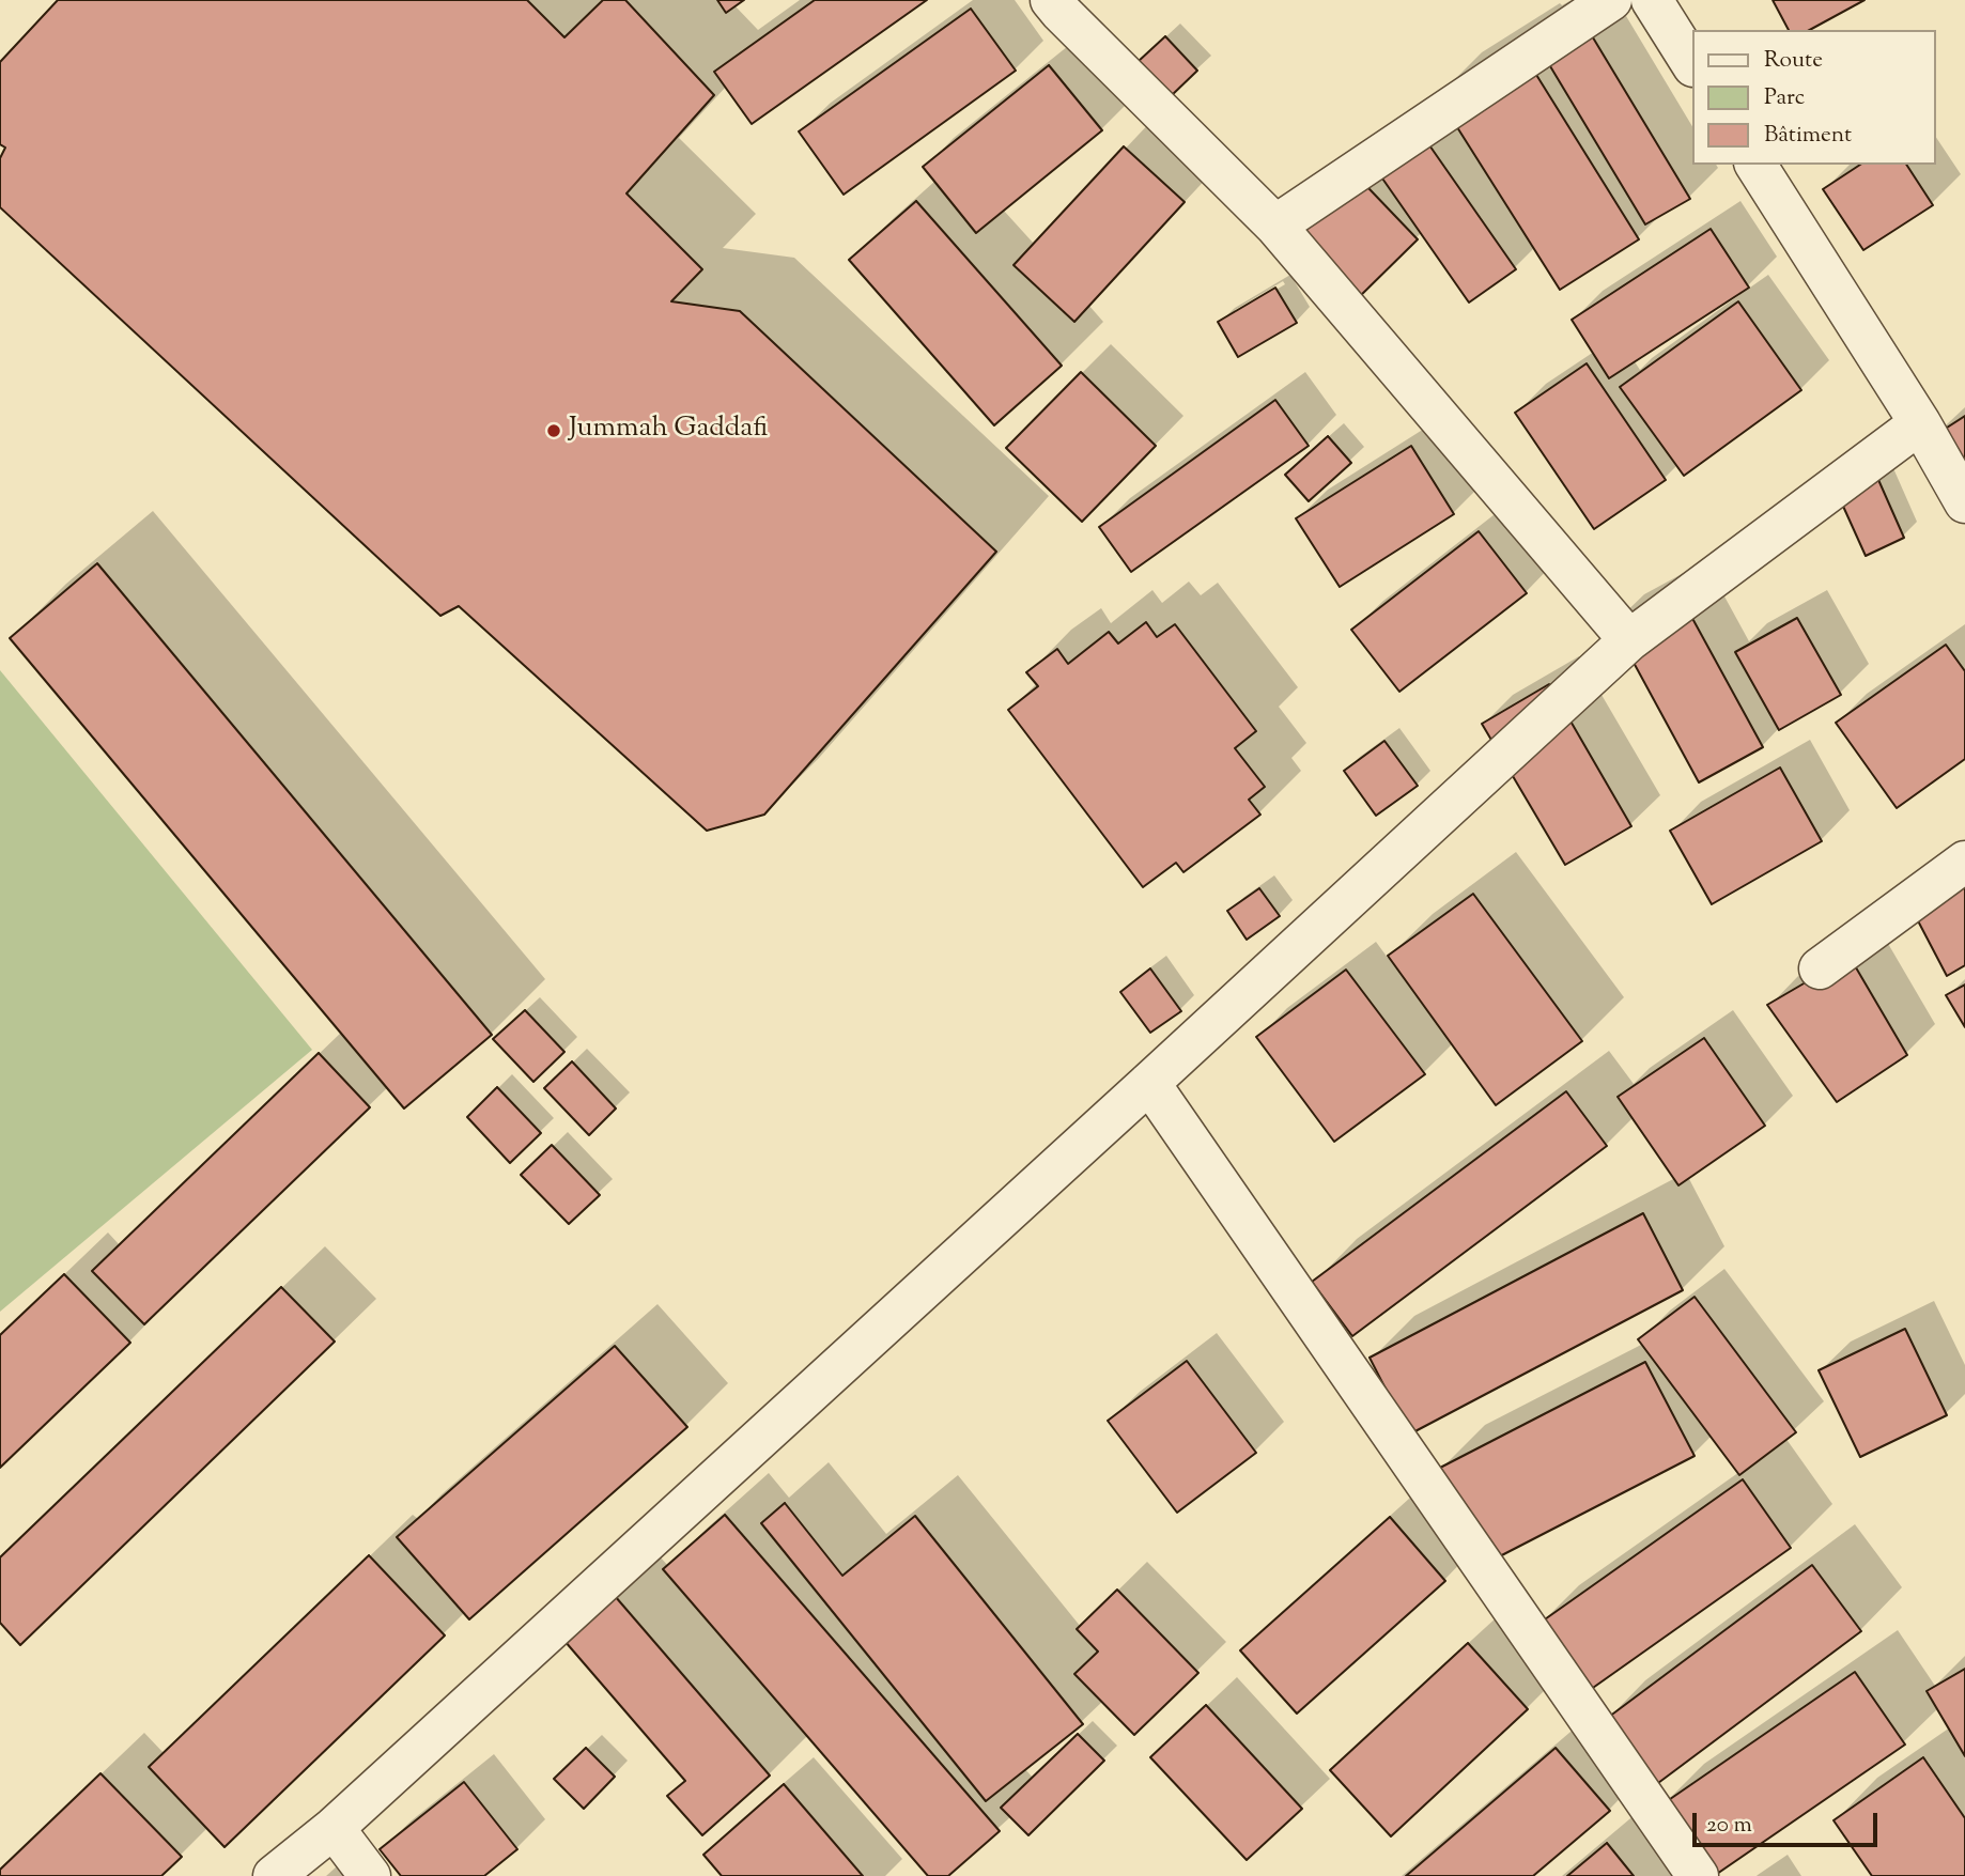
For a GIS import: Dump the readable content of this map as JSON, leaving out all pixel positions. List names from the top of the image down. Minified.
{"places":["Jummah Gaddafi"],"legend":["Route","Parc","Bâtiment"],"scale_bar":"20 m"}
